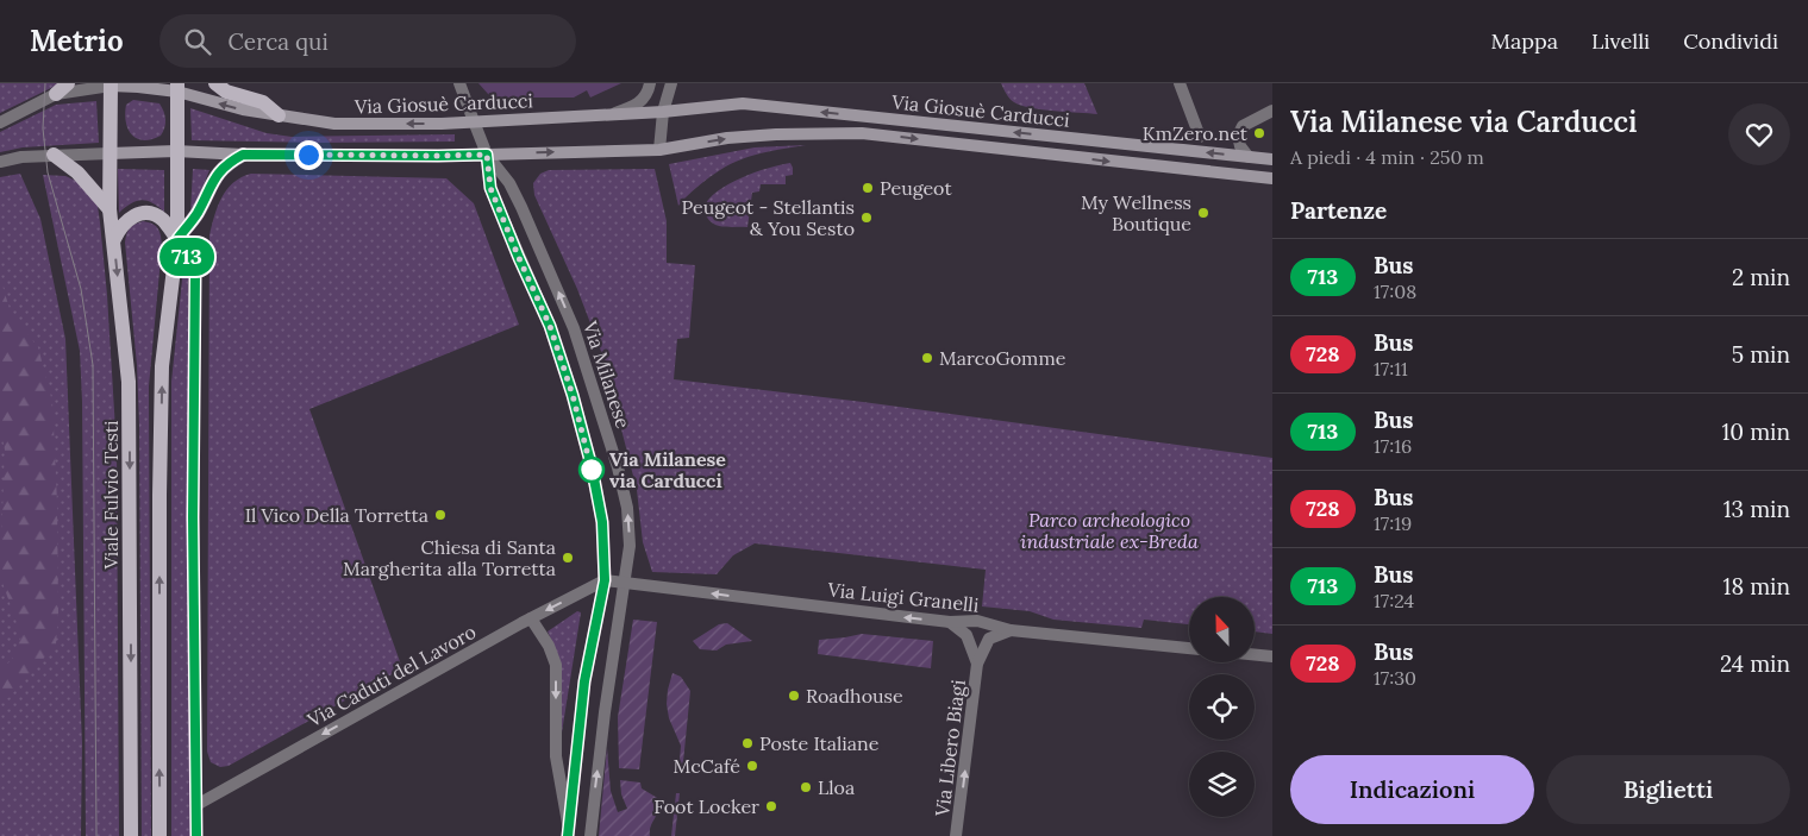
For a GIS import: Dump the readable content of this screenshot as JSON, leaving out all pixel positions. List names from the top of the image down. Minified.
{"streets":{"main road":["Via Giosuè Carducci","Viale Fulvio Testi"],"street":["Via Milanese","Via Luigi Granelli","Via Caduti del Lavoro","Via Libero Biagi"]},"crossings":[["Via Giosuè Carducci","Via Milanese"],["Via Milanese","Via Luigi Granelli"],["Via Milanese","Via Caduti del Lavoro"],["Via Luigi Granelli","Via Caduti del Lavoro"],["Via Luigi Granelli","Via Libero Biagi"]],"one_way":["Via Luigi Granelli","Via Caduti del Lavoro","Via Libero Biagi"],"parks":["Parco archeologico industriale ex-Breda"],"places":["KmZero.net","Peugeot","My Wellness Boutique","Peugeot - Stellantis & You Sesto","MarcoGomme","Via Milanese via Carducci","Il Vico Della Torretta","Chiesa di Santa Margherita alla Torretta","Roadhouse","Poste Italiane","McCafé","Lloa","Foot Locker"],"lines":["bus line 713"],"north":"top","page":{"header":"Metrio","search":"Cerca qui","nav":["Mappa","Livelli","Condividi"],"on_map":"713","heading":[["Via Milanese via Carducci","A piedi · 4 min · 250 m"],"Partenze"],"list":[{"mark":"713","name":"Bus","note":"17:08","value":"2 min"},{"mark":"728","name":"Bus","note":"17:11","value":"5 min"},{"mark":"713","name":"Bus","note":"17:16","value":"10 min"},{"mark":"728","name":"Bus","note":"17:19","value":"13 min"},{"mark":"713","name":"Bus","note":"17:24","value":"18 min"},{"mark":"728","name":"Bus","note":"17:30","value":"24 min"}],"buttons":["Indicazioni","Biglietti"]}}
